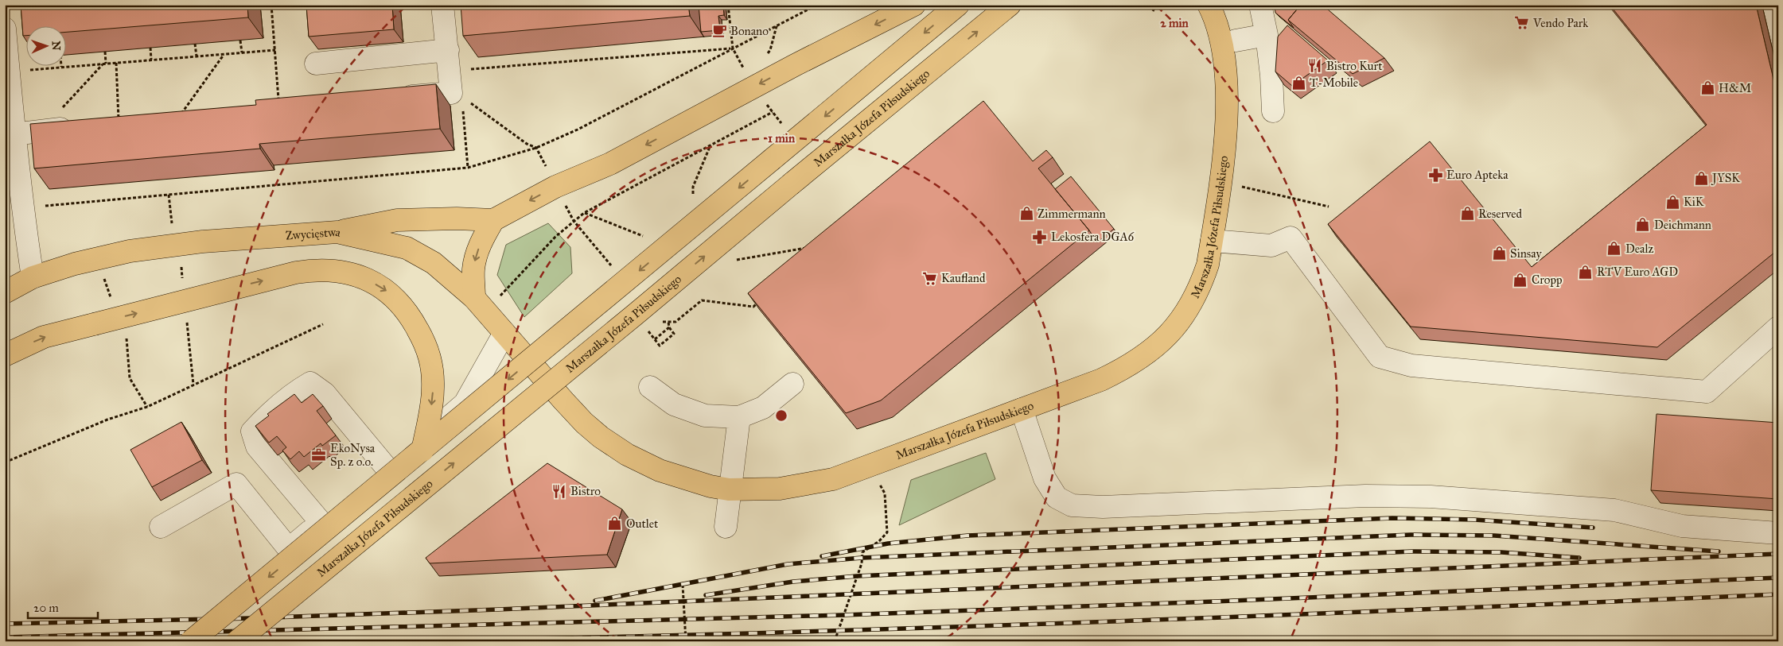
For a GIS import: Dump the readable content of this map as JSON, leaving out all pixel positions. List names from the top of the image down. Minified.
{"streets":{"main road":["Marszałka Józefa Piłsudskiego","Zwycięstwa"]},"crossings":[["Marszałka Józefa Piłsudskiego","Zwycięstwa"]],"places":{"supermarket":["Vendo Park","Kaufland"],"cafe":["Bonano"],"restaurant":["Bistro Kurt","Bistro"],"shop":["T-Mobile","H&M","JYSK","KiK","Zimmermann","Reserved","Deichmann","Dealz","Sinsay","RTV Euro AGD","Cropp","Outlet"],"pharmacy":["Euro Apteka","Lekosfera DGA6"],"office":["EkoNysa Sp. z o.o."]},"scale_bar":"20 m","north":"right","rings":["2 min","1 min"]}
